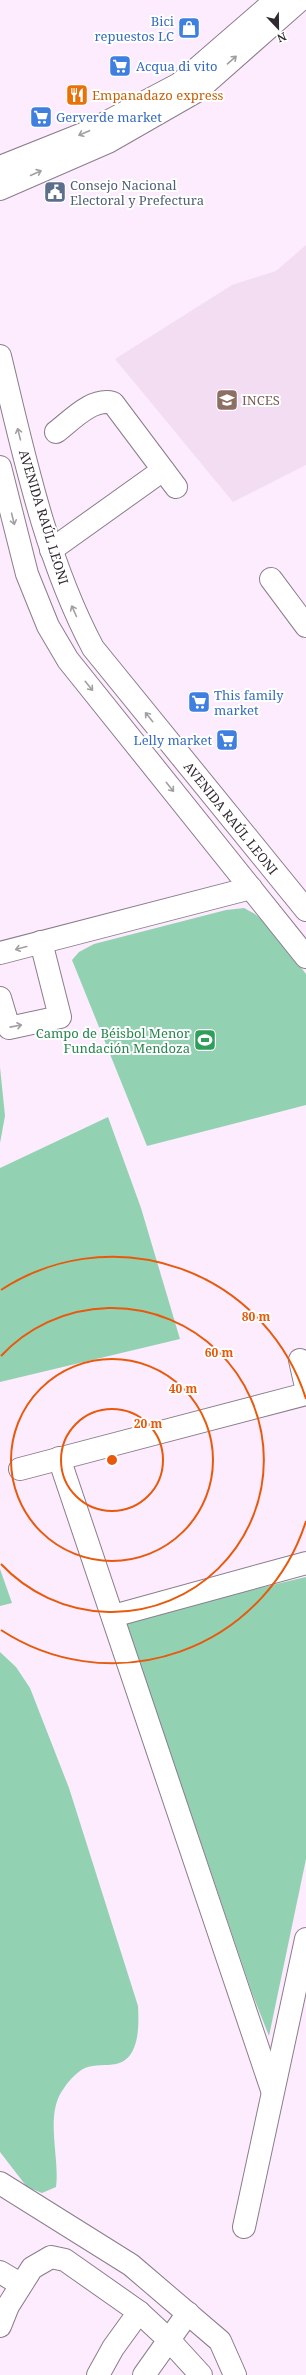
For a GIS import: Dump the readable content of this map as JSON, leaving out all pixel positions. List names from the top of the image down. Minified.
{"streets":{"street":["AVENIDA RAÚL LEONI"]},"places":{"shop":["Bici repuestos LC"],"supermarket":["Acqua di vito","Gerverde market","This family market","Lelly market"],"restaurant":["Empanadazo express"],"public building":["Consejo Nacional Electoral y Prefectura"],"school or university":["INCES"],"sports":["Campo de Béisbol Menor Fundación Mendoza"]},"north":"bottom","rings":["80 m","60 m","40 m","20 m"]}
